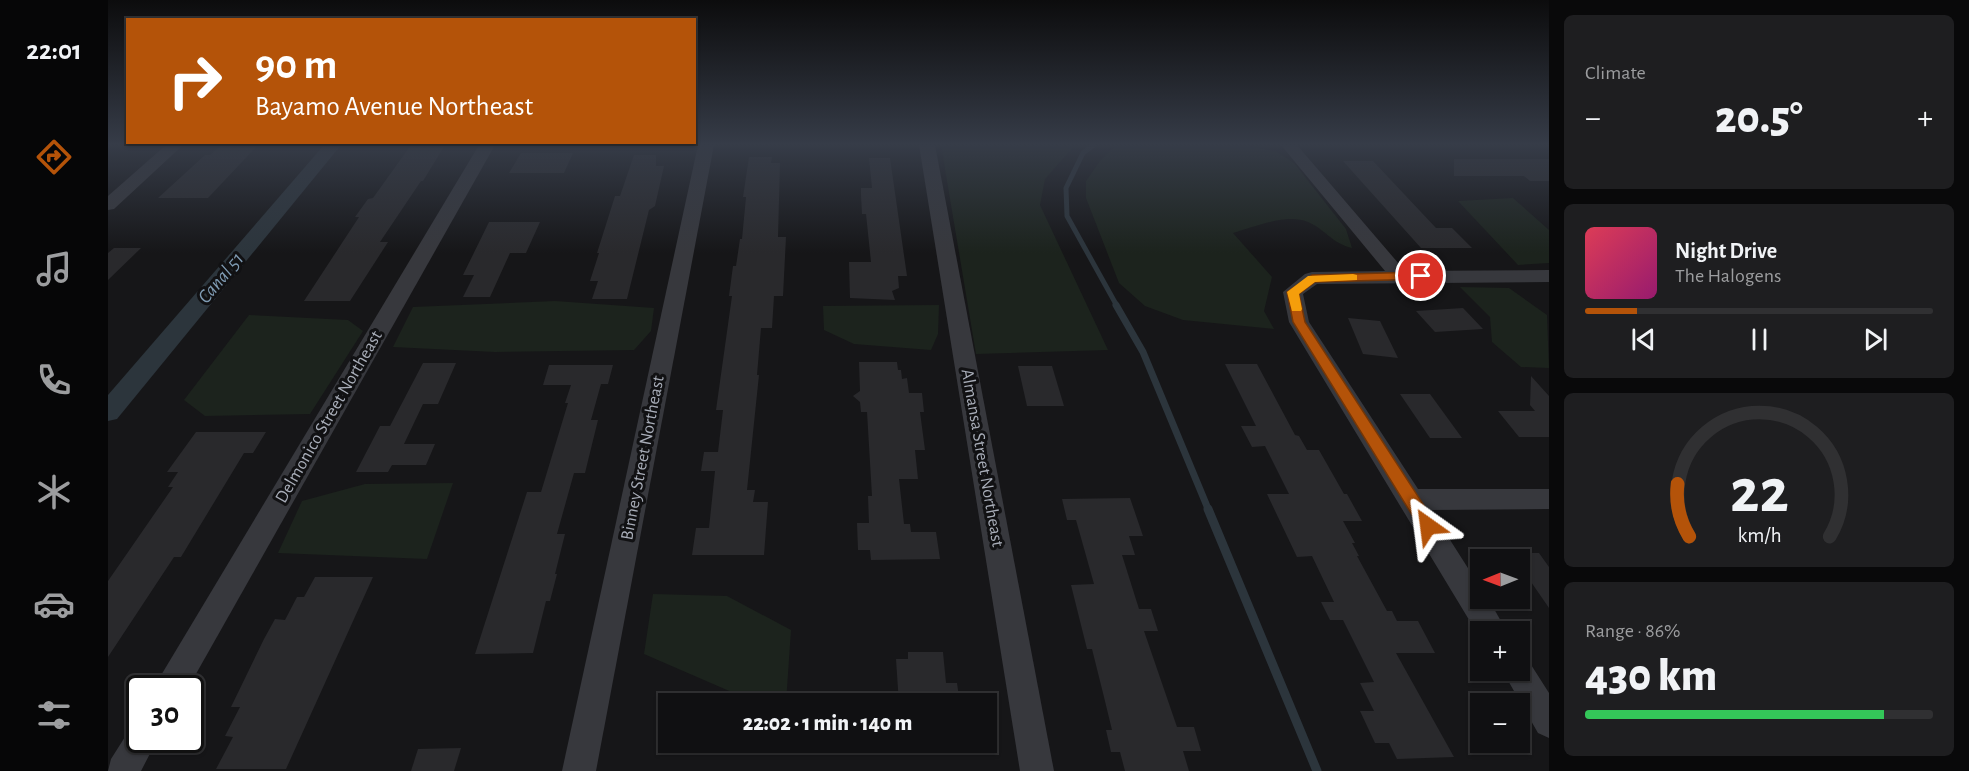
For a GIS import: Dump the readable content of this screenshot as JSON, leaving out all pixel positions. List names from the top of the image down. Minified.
{"streets":{"street":["Delmonico Street Northeast","Binney Street Northeast","Almansa Street Northeast"]},"water":["Canal 51"],"north":"left","page":{"tabs":"22:01","tile":["Climate",["Range · 86%","430 km"]],"turn":["90 m","Bayamo Avenue Northeast"],"heat":["−","20.5°","+"],"song":["Night Drive","The Halogens"],"map_buttons":["+","−"],"limit":"30","trip":"22:02 · 1 min · 140 m","gauge":["22","km/h"]}}
